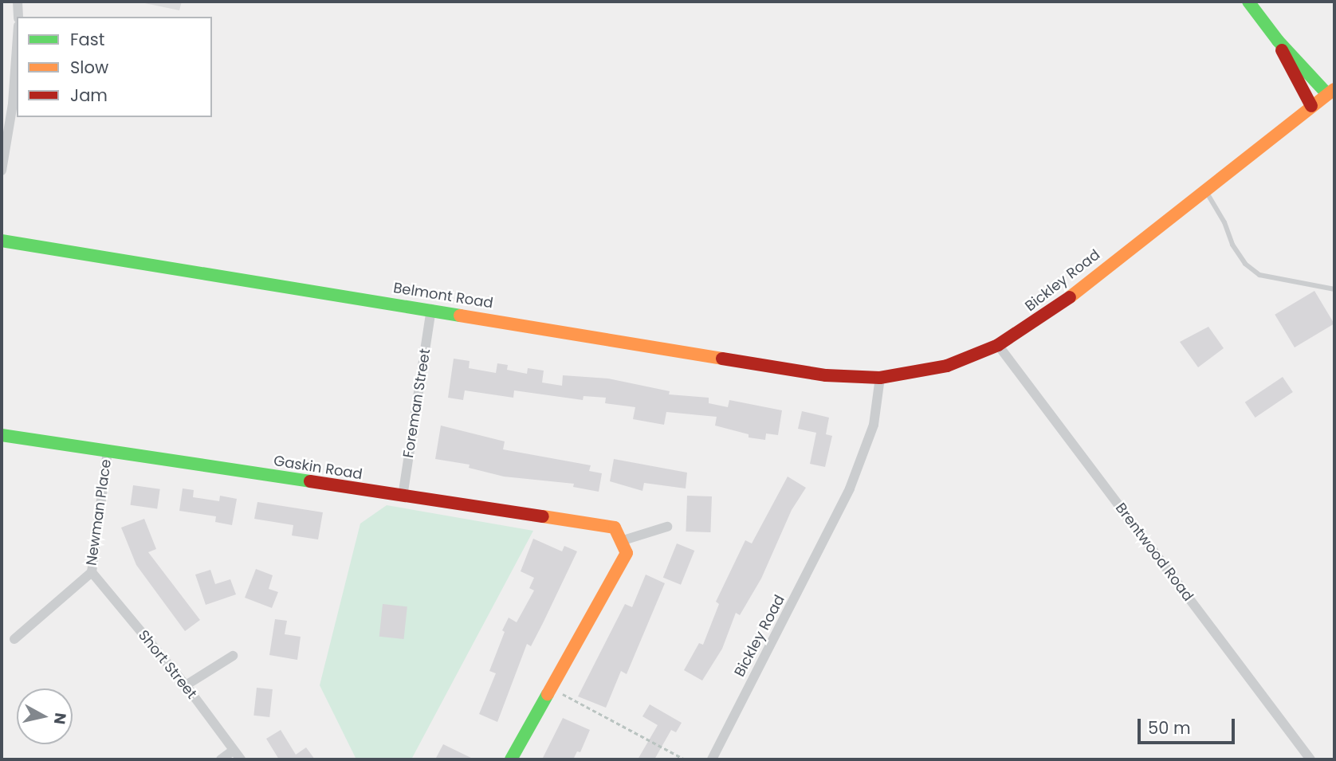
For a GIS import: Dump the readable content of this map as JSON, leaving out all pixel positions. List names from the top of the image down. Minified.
{"streets":{"street":["Bickley Road","Belmont Road","Foreman Street","Gaskin Road","Newman Place","Brentwood Road","Short Street"]},"crossings":[["Bickley Road","Belmont Road"],["Bickley Road","Brentwood Road"],["Belmont Road","Foreman Street"],["Foreman Street","Gaskin Road"],["Gaskin Road","Newman Place"],["Newman Place","Short Street"]],"legend":["Fast","Slow","Jam"],"scale_bar":"50 m","north":"right"}
